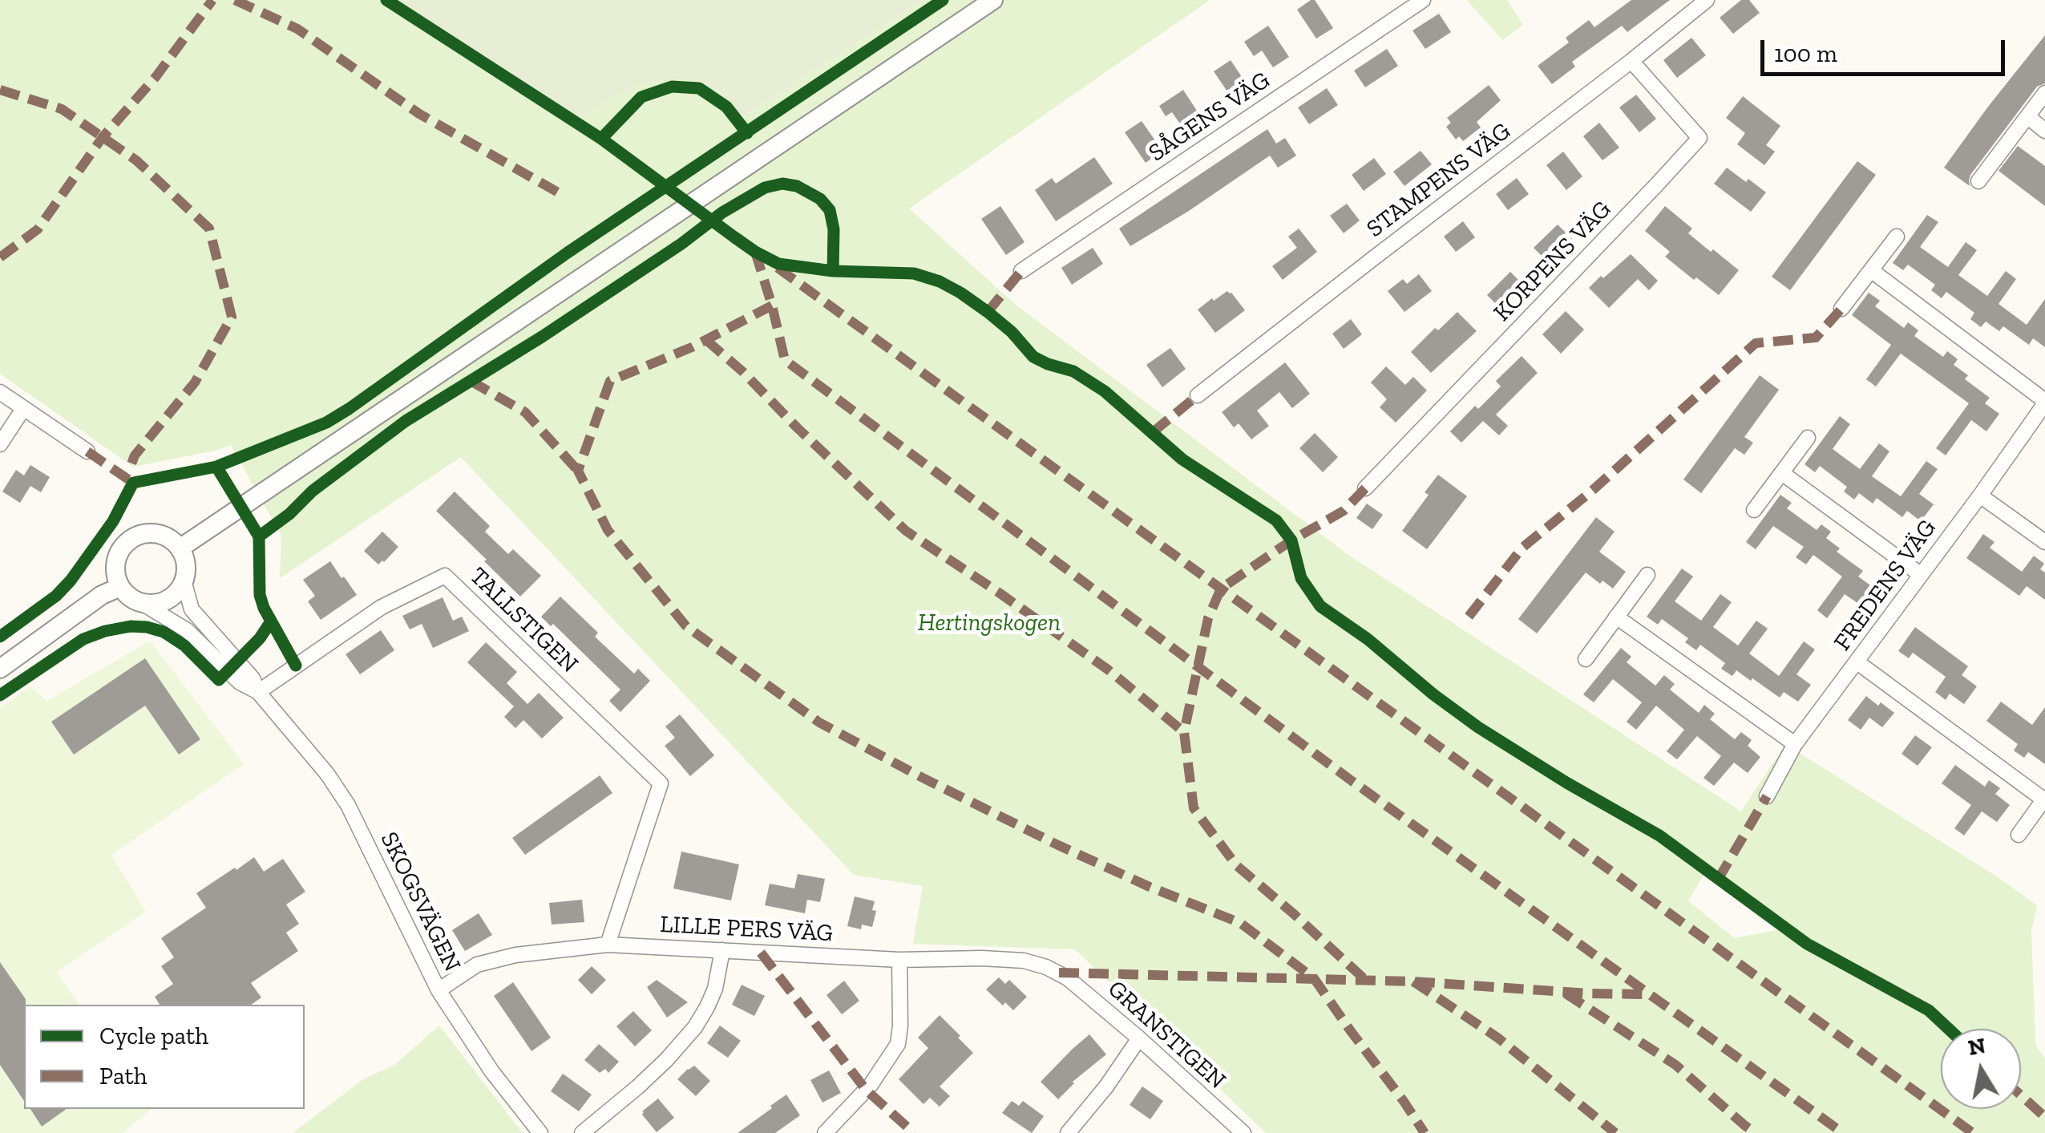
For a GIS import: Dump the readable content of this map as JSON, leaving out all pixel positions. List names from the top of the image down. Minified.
{"streets":{"street":["SÅGENS VÄG","STAMPENS VÄG","KORPENS VÄG","FREDENS VÄG","TALLSTIGEN","SKOGSVÄGEN","LILLE PERS VÄG","GRANSTIGEN"]},"crossings":[["STAMPENS VÄG","KORPENS VÄG"],["TALLSTIGEN","SKOGSVÄGEN"],["TALLSTIGEN","LILLE PERS VÄG"],["SKOGSVÄGEN","LILLE PERS VÄG"],["LILLE PERS VÄG","GRANSTIGEN"]],"parks":["Hertingskogen"],"legend":["Cycle path","Path"],"scale_bar":"100 m","north":"top"}
